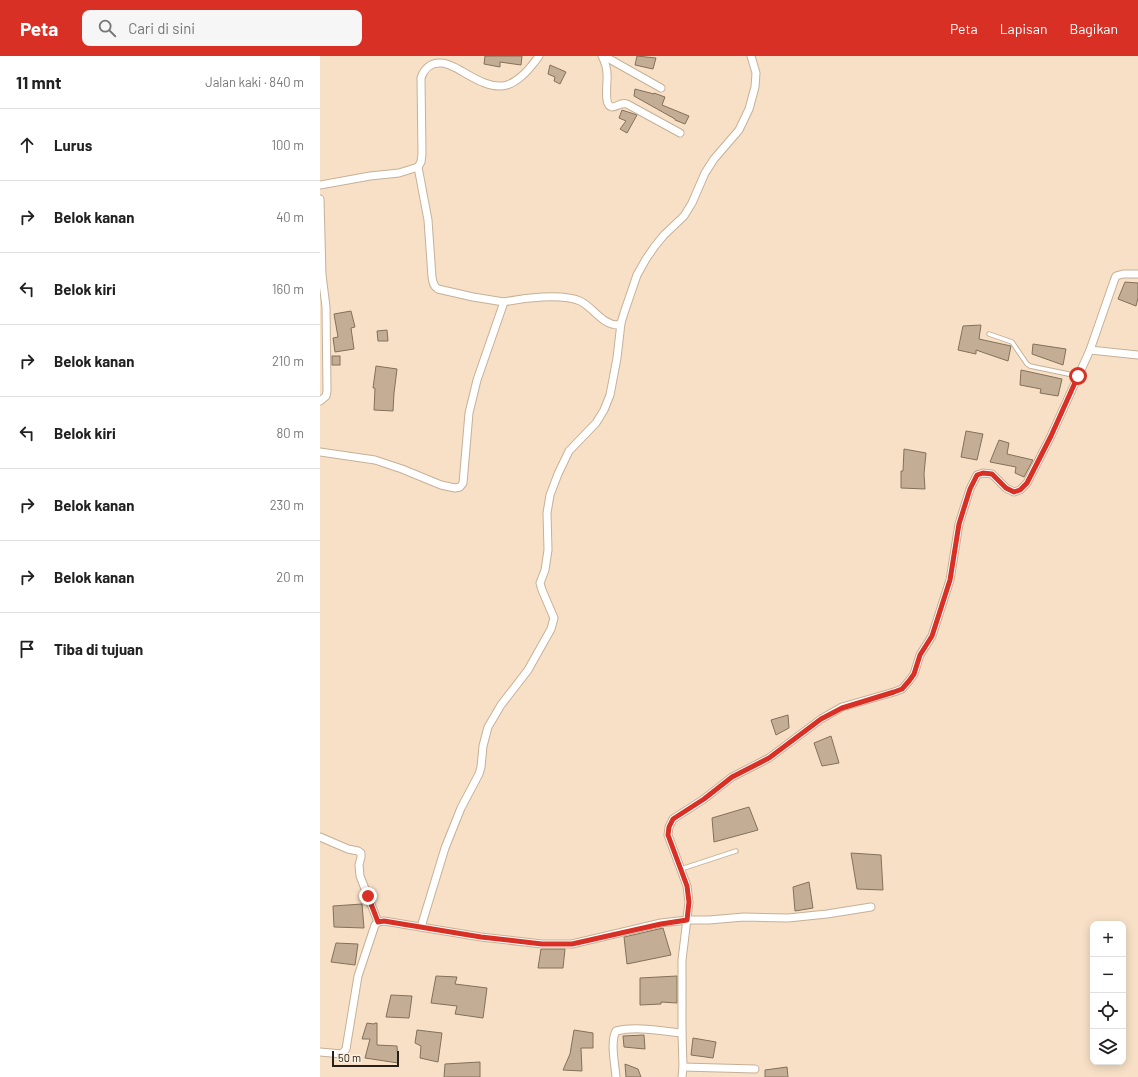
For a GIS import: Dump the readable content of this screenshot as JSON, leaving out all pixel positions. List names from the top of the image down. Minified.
{"scale_bar":"50 m","page":{"header":"Peta","search":"Cari di sini","nav":["Peta","Lapisan","Bagikan"],"heading":["11 mnt","Jalan kaki · 840 m"],"list":[["Lurus","100 m"],["Belok kanan","40 m"],["Belok kiri","160 m"],["Belok kanan","210 m"],["Belok kiri","80 m"],["Belok kanan","230 m"],["Belok kanan","20 m"],"Tiba di tujuan"],"map_buttons":["+","−"],"scale":"50 m"}}
